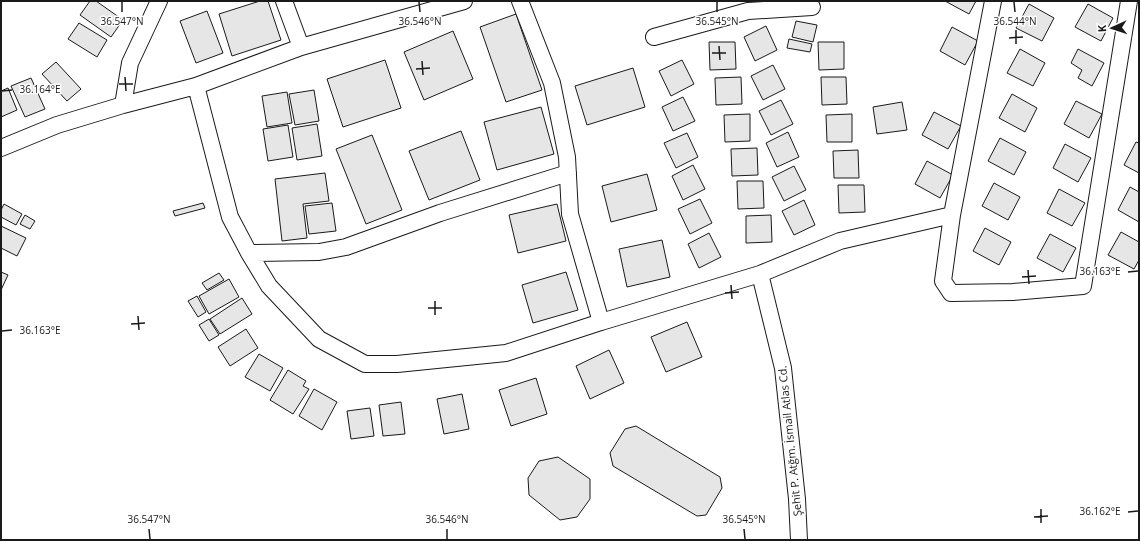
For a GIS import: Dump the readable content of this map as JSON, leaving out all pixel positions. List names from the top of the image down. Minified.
{"streets":{"street":["Şehit P. Atğm. İsmail Atlas Cd."]},"north":"left","coordinates":["36.544°N","36.547°N","36.546°N","36.545°N","36.164°E","36.163°E","36.162°E"]}
